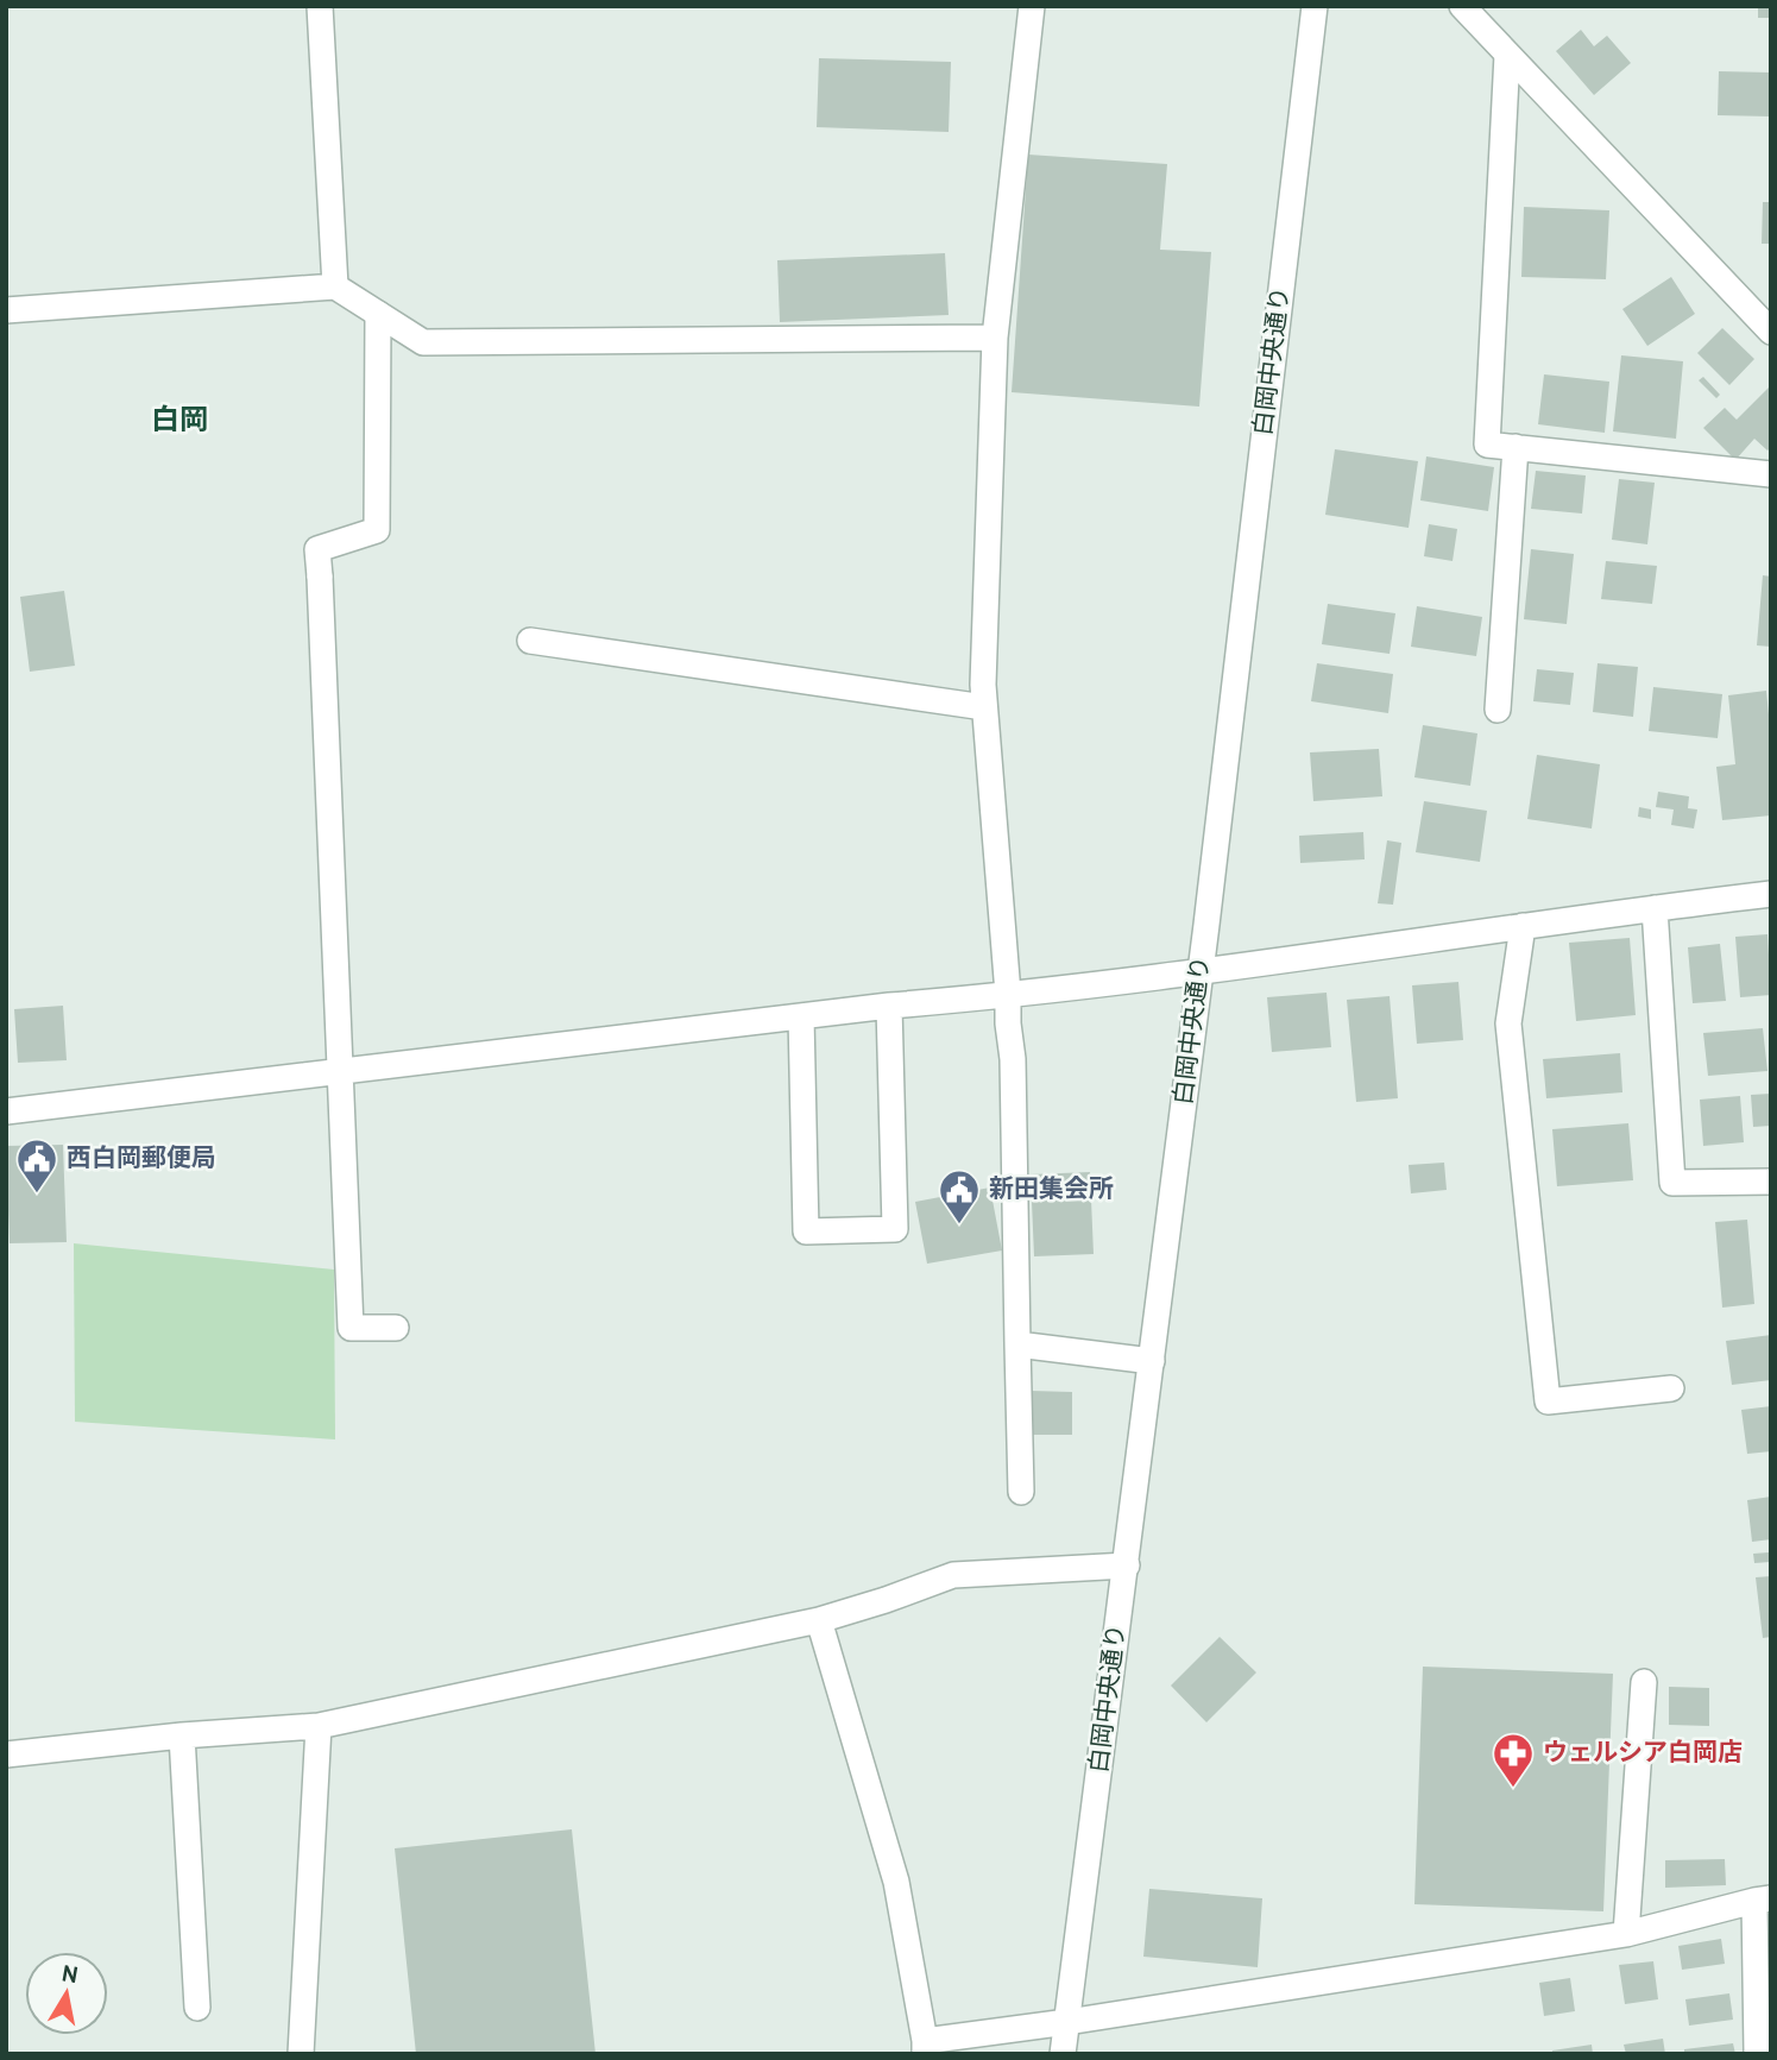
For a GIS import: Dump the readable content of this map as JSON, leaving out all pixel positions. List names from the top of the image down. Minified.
{"streets":{"street":["白岡中央通り"]},"districts":["白岡"],"places":{"public building":["西白岡郵便局","新田集会所"],"pharmacy":["ウェルシア白岡店"]},"north":"top"}
